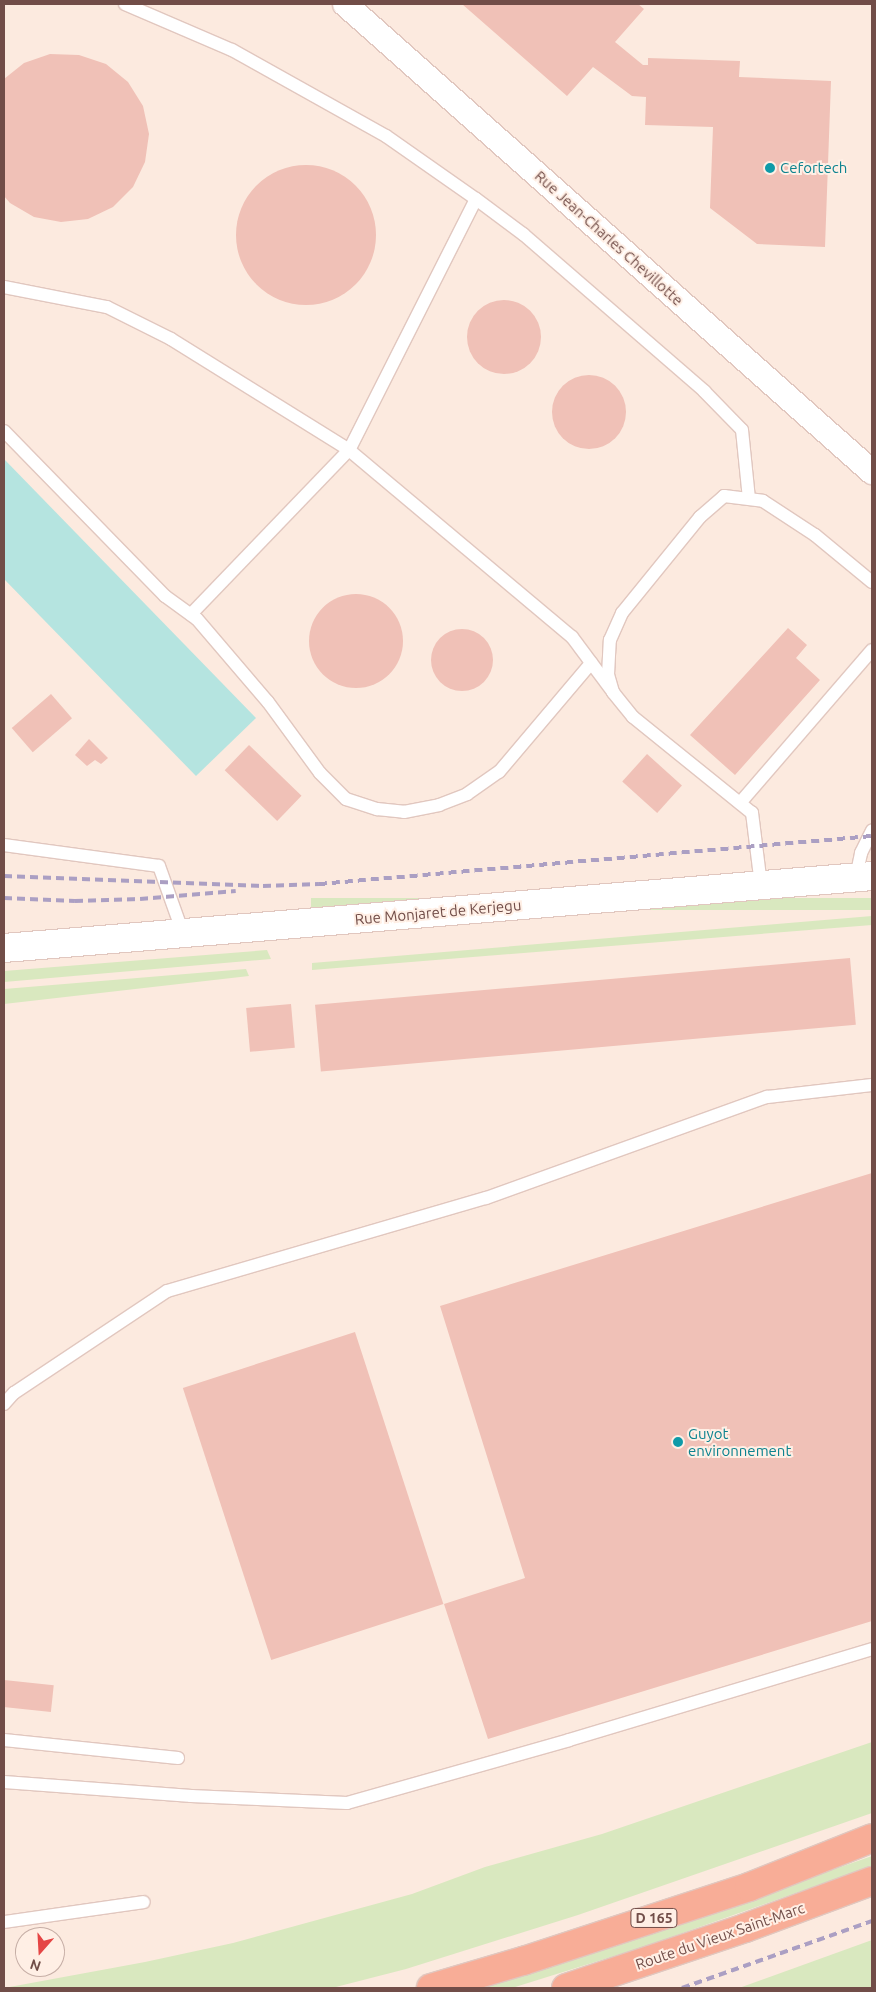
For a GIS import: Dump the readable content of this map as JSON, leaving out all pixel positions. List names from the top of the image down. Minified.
{"streets":{"highway":["D 165","Route du Vieux Saint-Marc"],"street":["Rue Jean-Charles Chevillotte","Rue Monjaret de Kerjegu"]},"places":["Cefortech","Guyot environnement"],"north":"bottom"}
